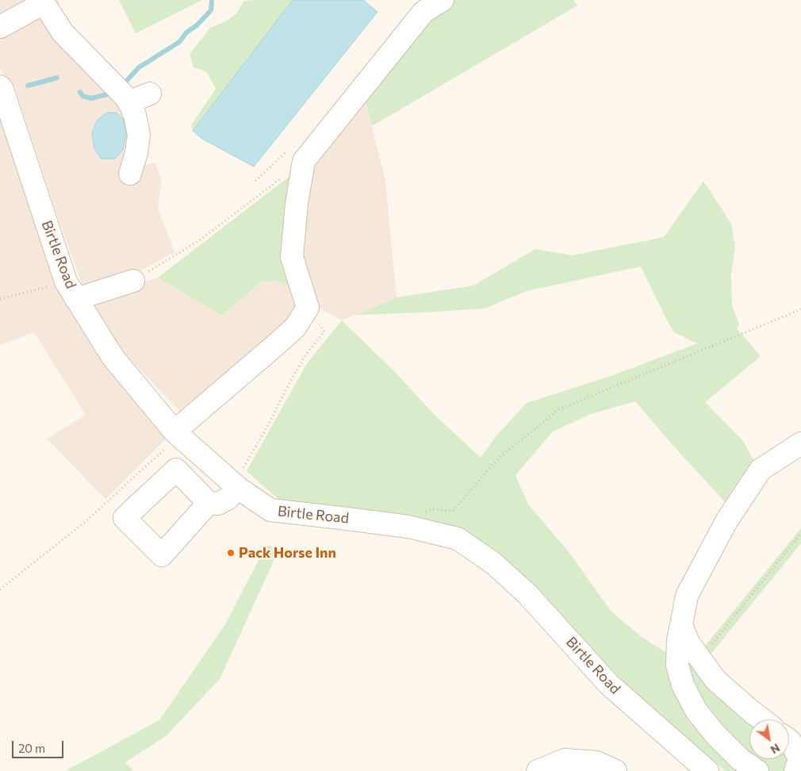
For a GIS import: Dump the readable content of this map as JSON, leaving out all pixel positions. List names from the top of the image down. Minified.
{"streets":{"street":["Birtle Road"]},"places":["Pack Horse Inn"],"scale_bar":"20 m","north":"bottom right"}
